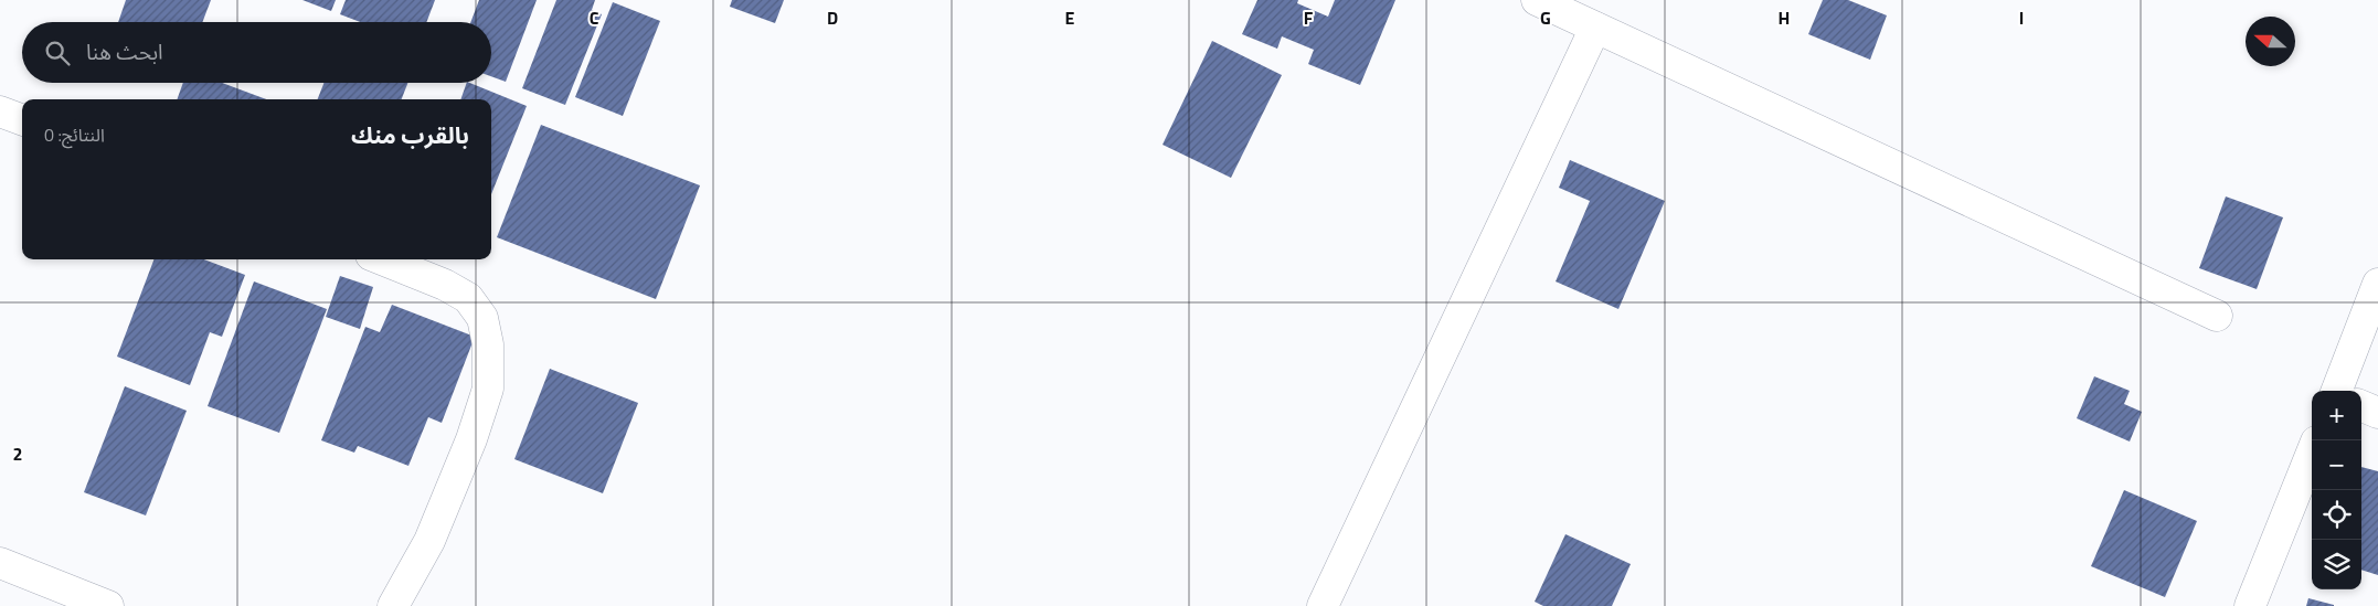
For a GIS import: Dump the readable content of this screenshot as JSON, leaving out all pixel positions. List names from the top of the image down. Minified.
{"north":"left","page":{"search":"ابحث هنا","heading":["بالقرب منك","النتائج: 0"],"map_buttons":["+","−"]},"grid":{"columns":["C","D","E","F","G","H","I"],"rows":["2"]}}
